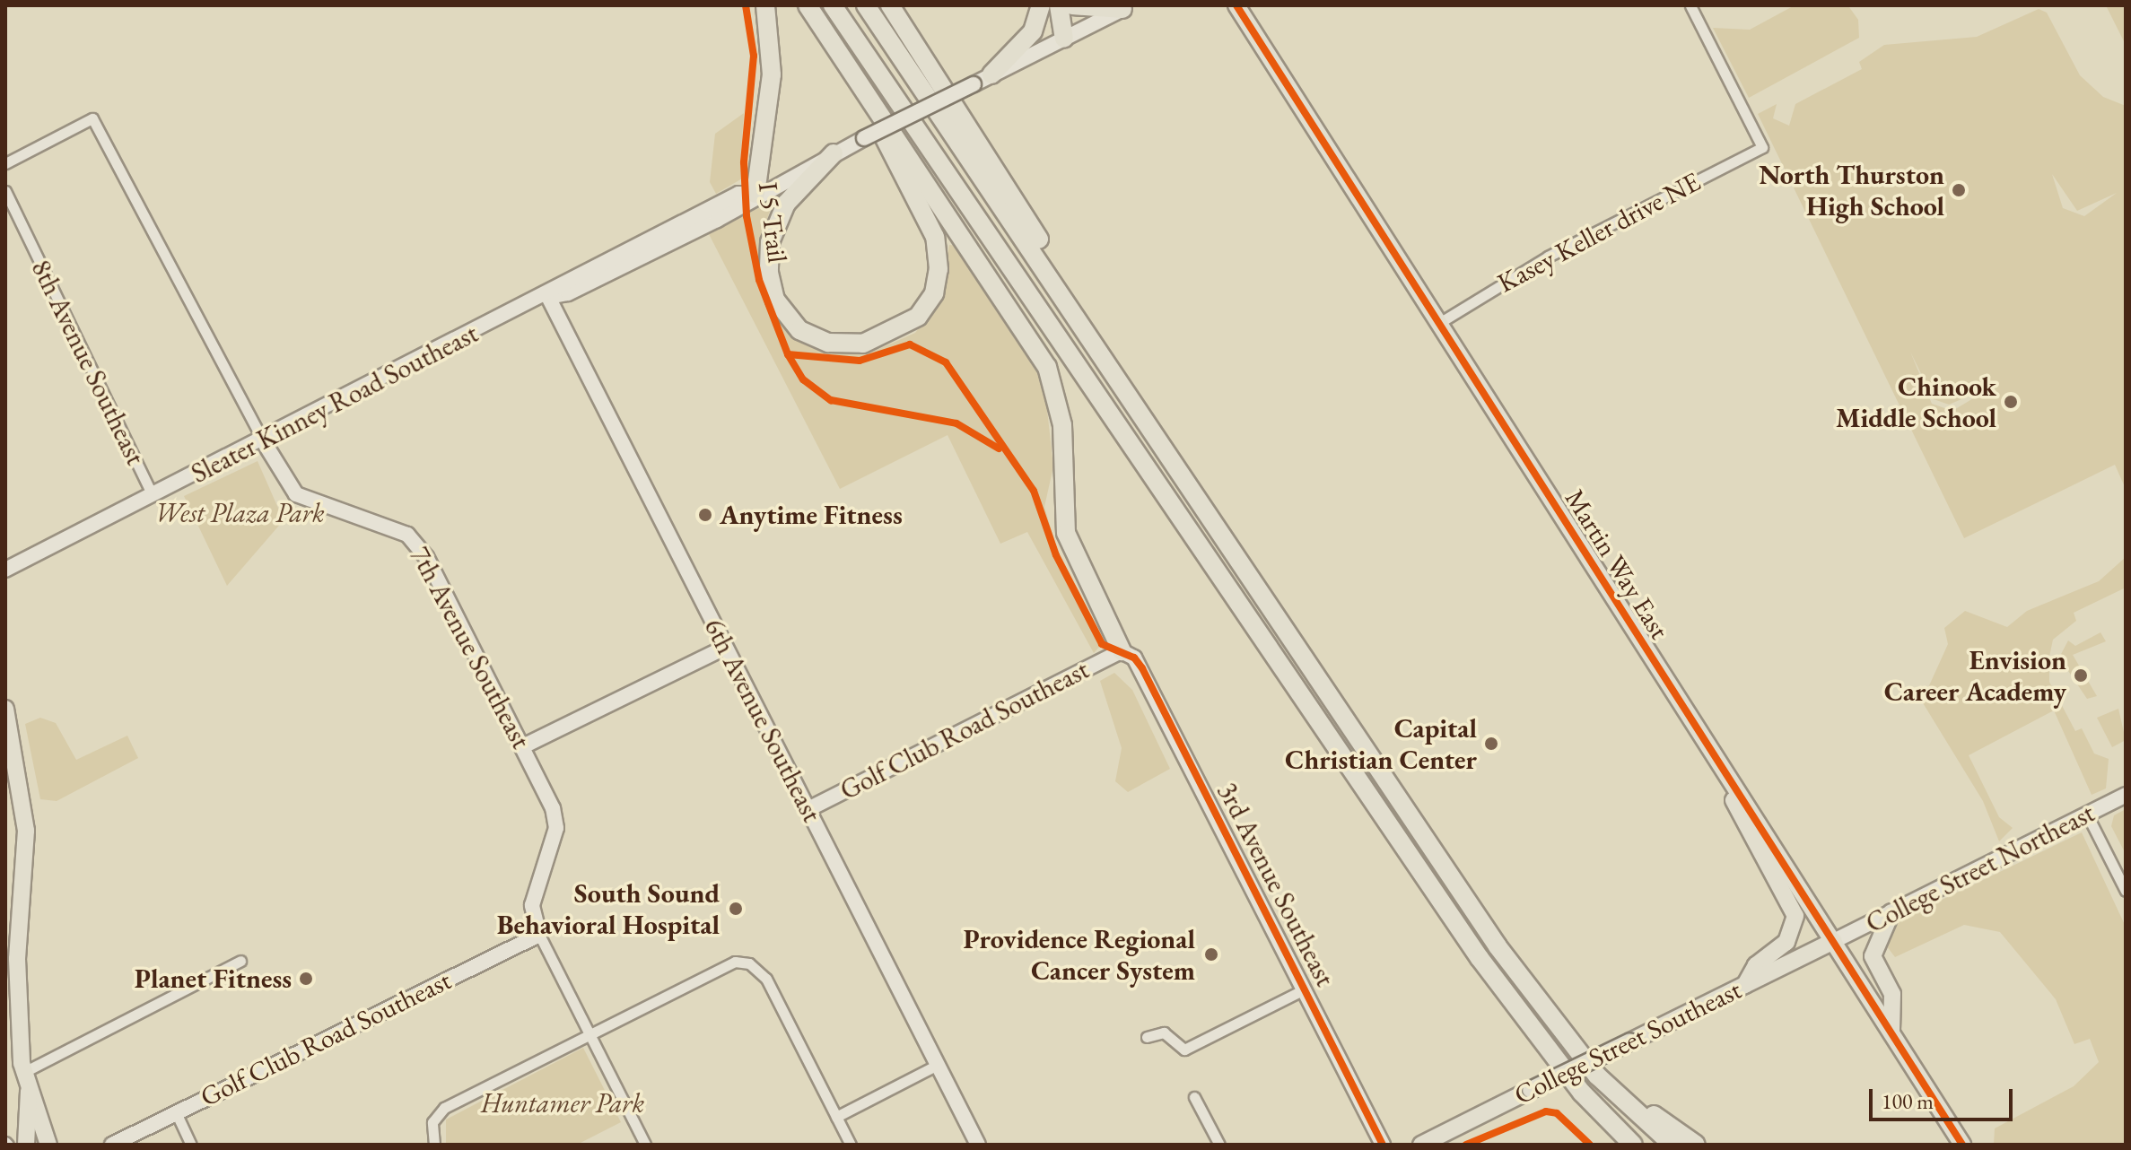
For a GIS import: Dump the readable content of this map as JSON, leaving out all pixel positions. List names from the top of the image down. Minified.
{"streets":{"main road":["Martin Way East","College Street Southeast"],"street":["Kasey Keller drive NE","8th Avenue Southeast","Sleater Kinney Road Southeast","7th Avenue Southeast","6th Avenue Southeast","Golf Club Road Southeast","College Street Northeast","3rd Avenue Southeast"],"cycle path":["I 5 Trail"]},"crossings":[["Kasey Keller drive NE","Martin Way East"],["8th Avenue Southeast","Sleater Kinney Road Southeast"],["Sleater Kinney Road Southeast","7th Avenue Southeast"],["Sleater Kinney Road Southeast","6th Avenue Southeast"],["Martin Way East","College Street Northeast"],["Martin Way East","College Street Southeast"],["7th Avenue Southeast","Golf Club Road Southeast"],["6th Avenue Southeast","Golf Club Road Southeast"],["Golf Club Road Southeast","3rd Avenue Southeast"],["College Street Northeast","College Street Southeast"]],"parks":["West Plaza Park","Huntamer Park"],"places":["North Thurston High School","Chinook Middle School","Anytime Fitness","Envision Career Academy","Capital Christian Center","South Sound Behavioral Hospital","Providence Regional Cancer System","Planet Fitness"],"scale_bar":"100 m"}
